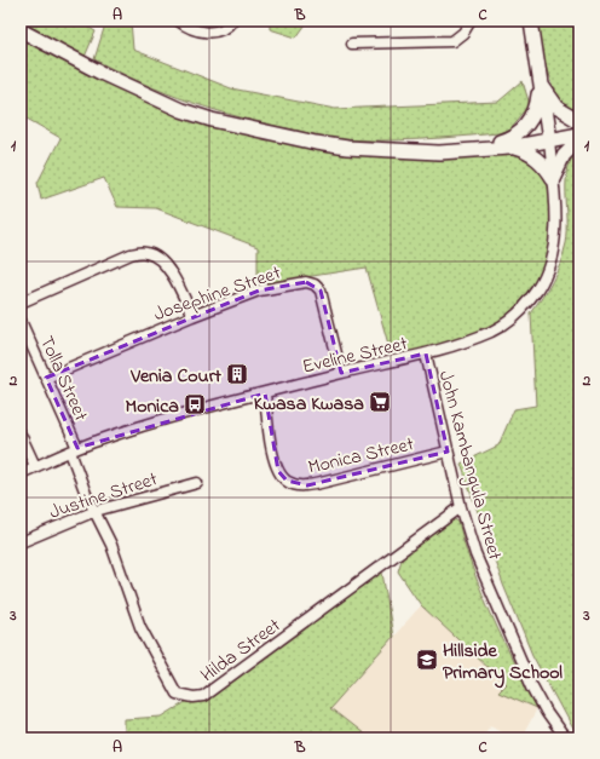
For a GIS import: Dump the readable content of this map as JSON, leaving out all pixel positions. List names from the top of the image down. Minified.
{"streets":{"street":["Josephine Street","Eveline Street","Tolla Street","Monica Street","John Kambangula Street","Justine Street","Hilda Street"]},"crossings":[["Josephine Street","Eveline Street"],["Josephine Street","Tolla Street"],["Eveline Street","Tolla Street"],["Eveline Street","Monica Street"],["Eveline Street","John Kambangula Street"],["Eveline Street","Hilda Street"],["Tolla Street","Hilda Street"],["Monica Street","John Kambangula Street"],["John Kambangula Street","Hilda Street"],["Justine Street","Hilda Street"]],"places":{"building":["Venia Court"],"supermarket":["Kwasa Kwasa"],"bus stop":["Monica"],"school or university":["Hillside Primary School"]},"grid":{"columns":["A","B","C"],"rows":["1","2","3"]}}
